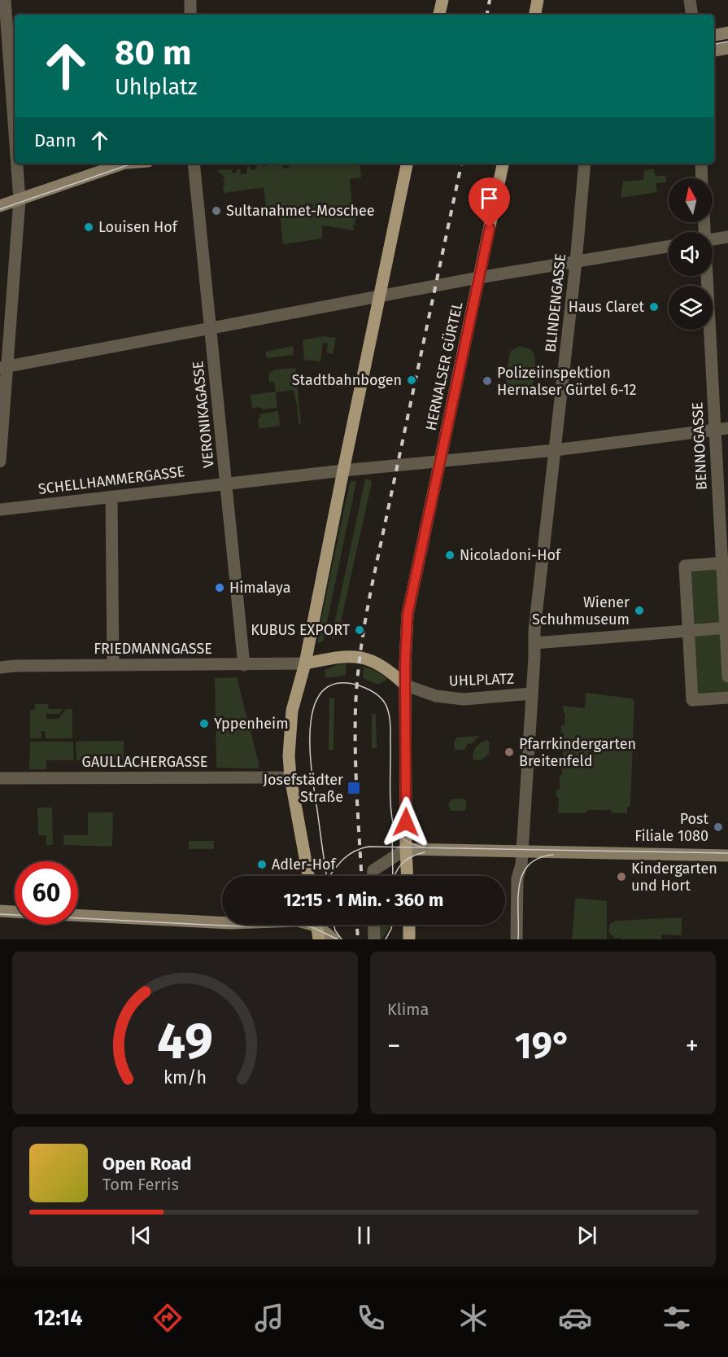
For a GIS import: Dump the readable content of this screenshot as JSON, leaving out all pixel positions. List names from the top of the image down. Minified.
{"streets":{"main road":["HERNALSER GÜRTEL"],"street":["BLINDENGASSE","VERONIKAGASSE","BENNOGASSE","SCHELLHAMMERGASSE","FRIEDMANNGASSE","UHLPLATZ","GAULLACHERGASSE"]},"crossings":[["BLINDENGASSE","UHLPLATZ"],["HERNALSER GÜRTEL","VERONIKAGASSE"],["HERNALSER GÜRTEL","UHLPLATZ"],["VERONIKAGASSE","SCHELLHAMMERGASSE"],["VERONIKAGASSE","FRIEDMANNGASSE"]],"places":{"other":["Sultanahmet-Moschee","Louisen Hof","Haus Claret","Stadtbahnbogen","Polizeiinspektion Hernalser Gürtel 6-12","Nicoladoni-Hof","Himalaya","Wiener Schuhmuseum","KUBUS EXPORT","Yppenheim","Pfarrkindergarten Breitenfeld","Post Filiale 1080","Adler-Hof","Kindergarten und Hort"],"transit":["Josefstädter Straße"]},"north":"top","page":{"turn":["80 m","Uhlplatz"],"then":"Dann","limit":"60","trip":"12:15 · 1 Min. · 360 m","tile":"Klima","heat":["−","19°","+"],"song":["Open Road","Tom Ferris"],"tabs":"12:14","gauge":["49","km/h"]}}
